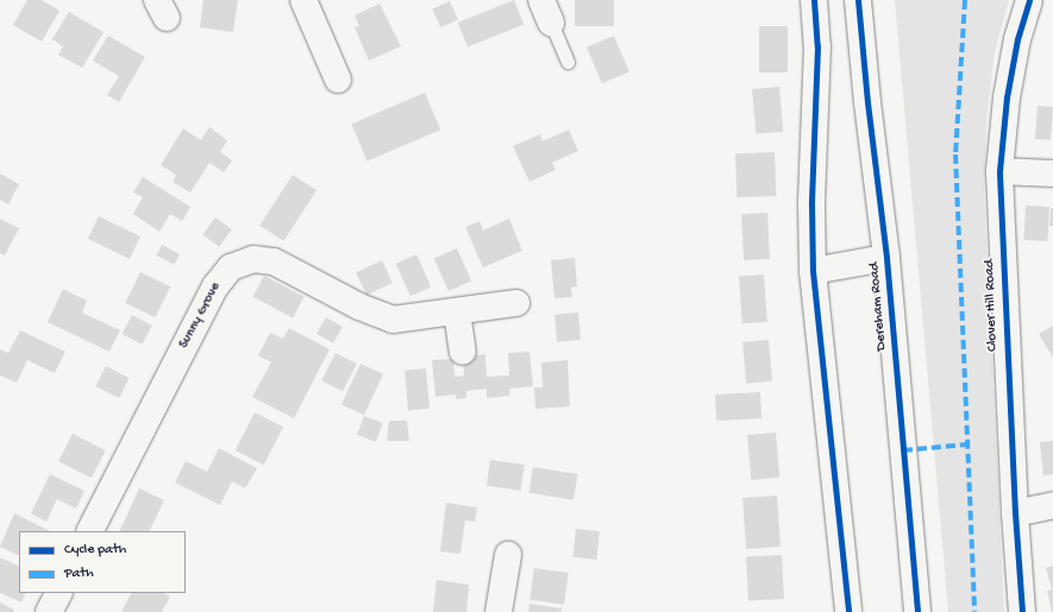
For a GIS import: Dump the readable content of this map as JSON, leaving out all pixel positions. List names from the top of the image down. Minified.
{"streets":{"main road":["Clover Hill Road","Dereham Road","Sunny Grove"]},"legend":["Cycle path","Path"]}
